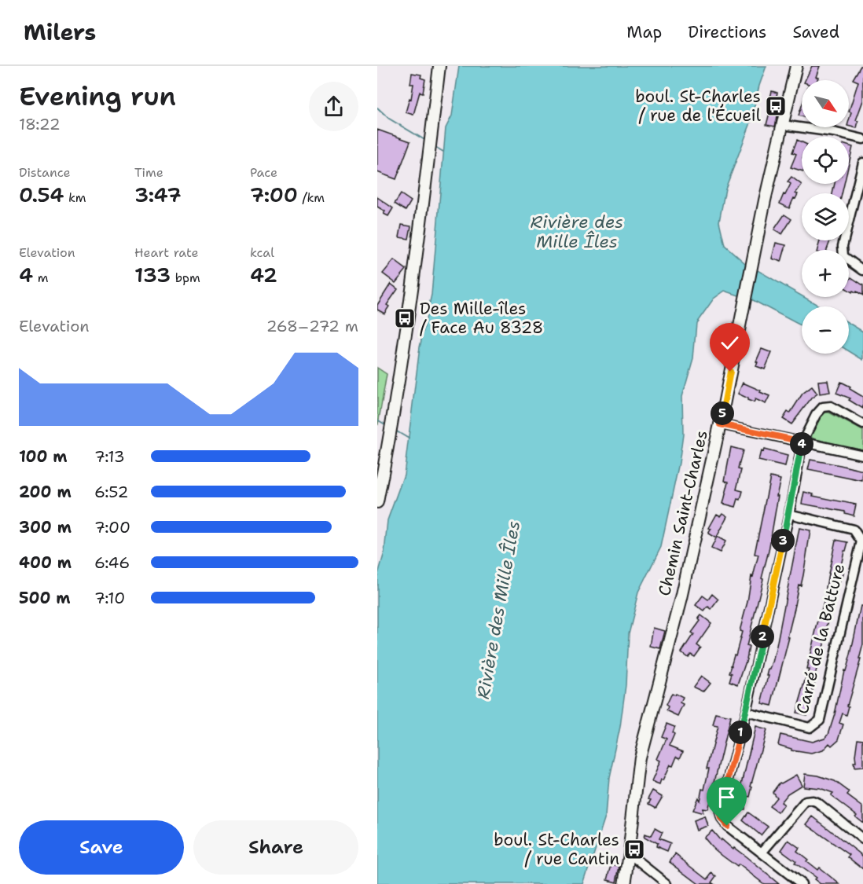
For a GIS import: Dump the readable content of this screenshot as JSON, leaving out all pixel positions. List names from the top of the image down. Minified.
{"streets":{"main road":["Chemin Saint-Charles"],"street":["Carré de la Batture"]},"water":["Rivière des Mille Îles"],"places":{"bus stop":["boul. St-Charles / rue de l'Écueil","Des Mille-îles / Face Au 8328","boul. St-Charles / rue Cantin"]},"north":"bottom right","page":{"header":"Milers","nav":["Map","Directions","Saved"],"heading":["Evening run","18:22"],"map_buttons":["+","−"],"stats":[["Distance","0.54 km"],["Time","3:47"],["Pace","7:00 /km"],["Elevation","4 m"],["Heart rate","133 bpm"],["kcal","42"]],"chart":["Elevation","268–272 m"],"pins":["5","4","3","2","1"],"list":[{"name":"100 m","note":"7:13"},{"name":"200 m","note":"6:52"},{"name":"300 m","note":"7:00"},{"name":"400 m","note":"6:46"},{"name":"500 m","note":"7:10"}],"buttons":["Save","Share"]}}
